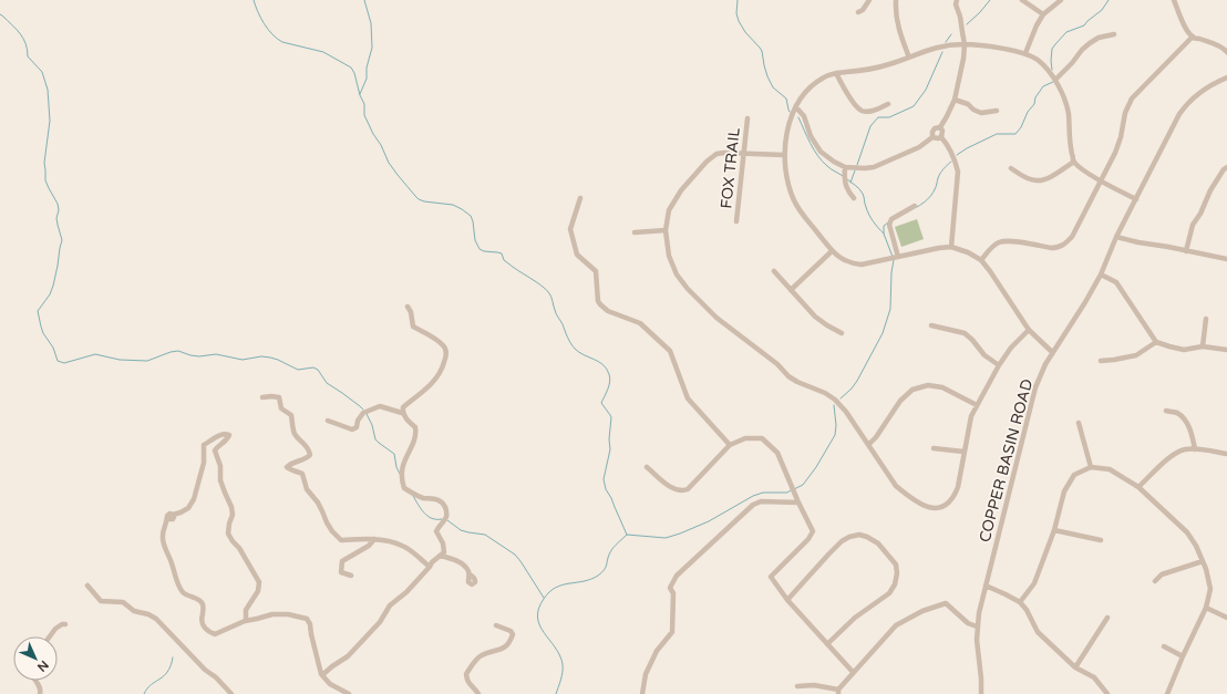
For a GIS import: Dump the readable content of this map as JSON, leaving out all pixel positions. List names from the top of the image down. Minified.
{"streets":{"street":["FOX TRAIL","COPPER BASIN ROAD"]},"north":"bottom right"}
